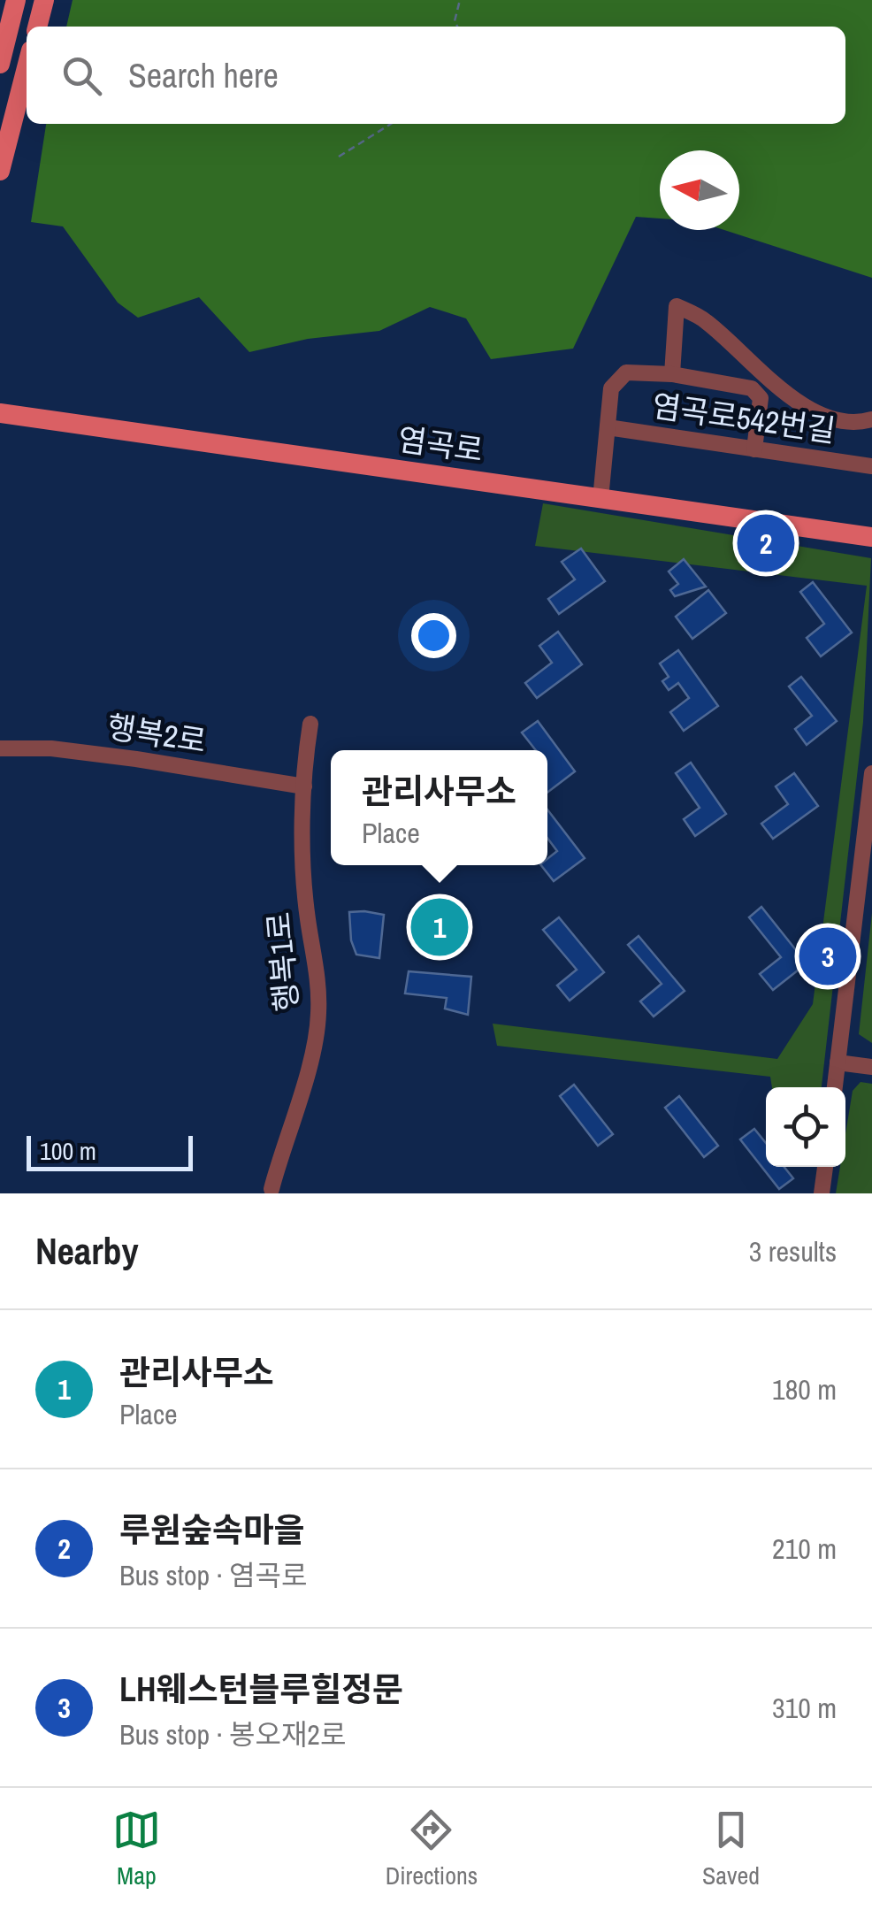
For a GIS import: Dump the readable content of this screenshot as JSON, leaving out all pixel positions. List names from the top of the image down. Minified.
{"streets":{"main road":["염곡로"],"street":["염곡로542번길","행복2로","행복1로"]},"crossings":[["행복2로","행복1로"]],"scale_bar":"100 m","north":"left","page":{"search":"Search here","pins":["2","1","3"],"popup":["관리사무소","Place"],"scale":"100 m","heading":["Nearby","3 results"],"list":[{"mark":"1","name":"관리사무소","note":"Place","value":"180 m"},{"mark":"2","name":"루원숲속마을","note":"Bus stop · 염곡로","value":"210 m"},{"mark":"3","name":"LH웨스턴블루힐정문","note":"Bus stop · 봉오재2로","value":"310 m"}],"nav":["Map","Directions","Saved"]}}
